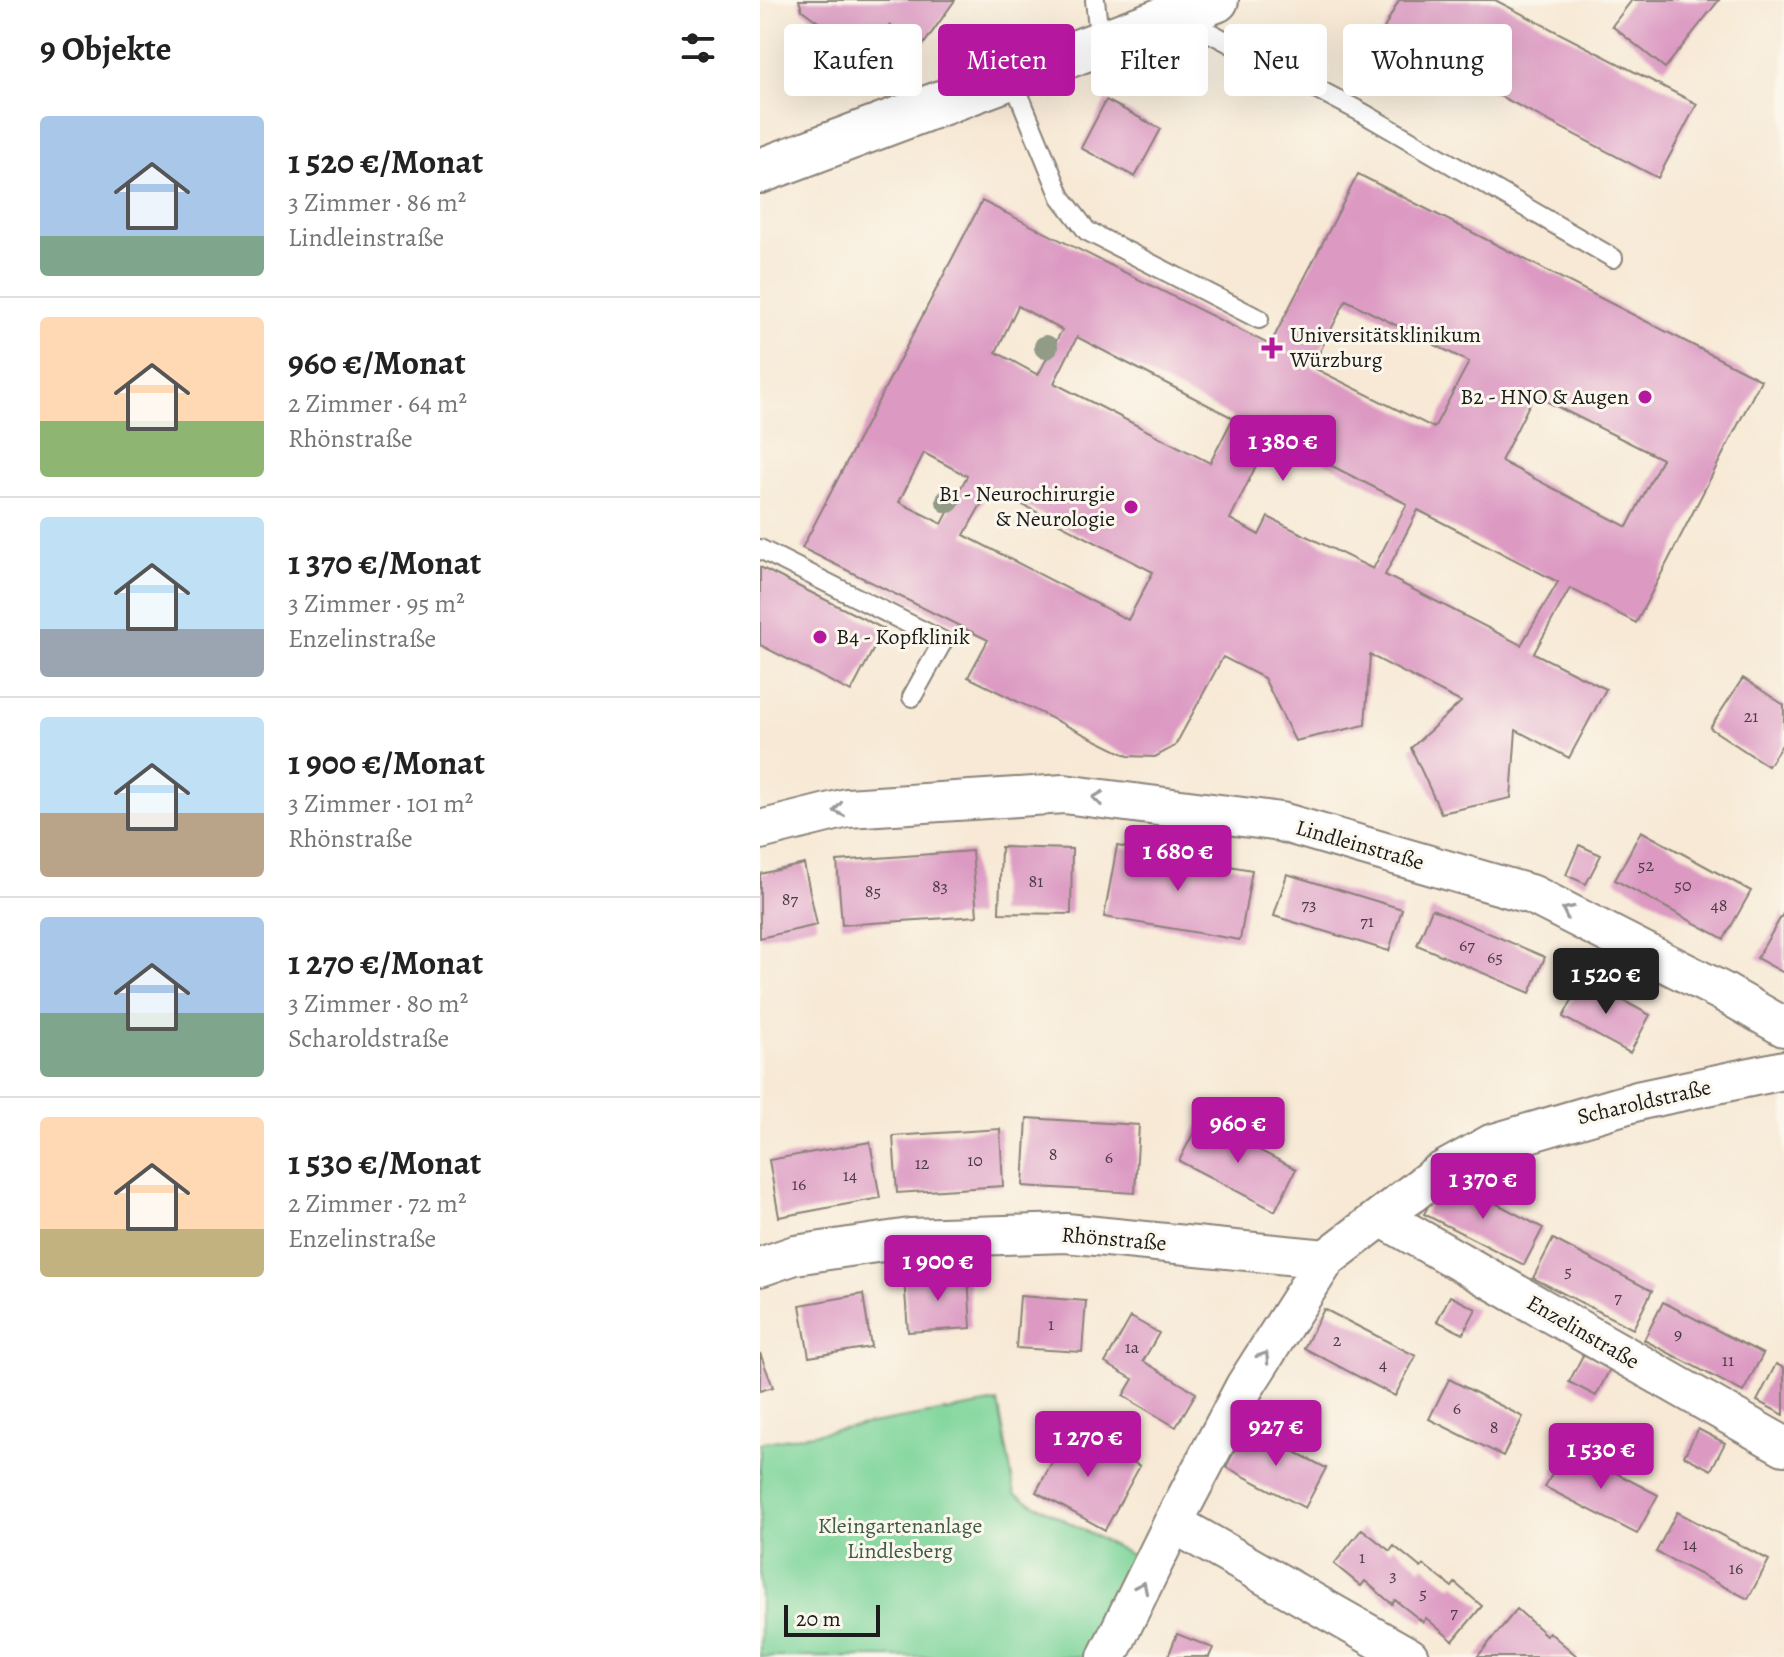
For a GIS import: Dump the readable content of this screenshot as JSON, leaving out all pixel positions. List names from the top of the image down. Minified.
{"streets":{"street":["Lindleinstraße","Scharoldstraße","Rhönstraße","Enzelinstraße"]},"crossings":[["Scharoldstraße","Rhönstraße"],["Scharoldstraße","Enzelinstraße"]],"one_way":["Lindleinstraße","Scharoldstraße"],"parks":["Kleingartenanlage Lindlesberg"],"places":{"health":["Universitätsklinikum Würzburg"],"other":["B2 - HNO & Augen","B1 - Neurochirurgie & Neurologie","B4 - Kopfklinik"]},"house_numbers":["21","52","81","50","83","85","87","73","48","71","67","65","8","6","10","12","14","16","5","7","1","9","2","1a","11","4","6","8","14","1","16","3","5","7"],"scale_bar":"20 m","page":{"heading":"9 Objekte","chip":["Kaufen","Mieten","Filter","Neu","Wohnung"],"list":[{"name":"1 520 €/Monat","note":"3 Zimmer · 86 m² · Lindleinstraße"},{"name":"960 €/Monat","note":"2 Zimmer · 64 m² · Rhönstraße"},{"name":"1 370 €/Monat","note":"3 Zimmer · 95 m² · Enzelinstraße"},{"name":"1 900 €/Monat","note":"3 Zimmer · 101 m² · Rhönstraße"},{"name":"1 270 €/Monat","note":"3 Zimmer · 80 m² · Scharoldstraße"},{"name":"1 530 €/Monat","note":"2 Zimmer · 72 m² · Enzelinstraße"}],"price":["1 380 €","1 680 €","1 520 €","960 €","1 370 €","1 900 €","927 €","1 270 €","1 530 €"],"scale":"20 m"}}
